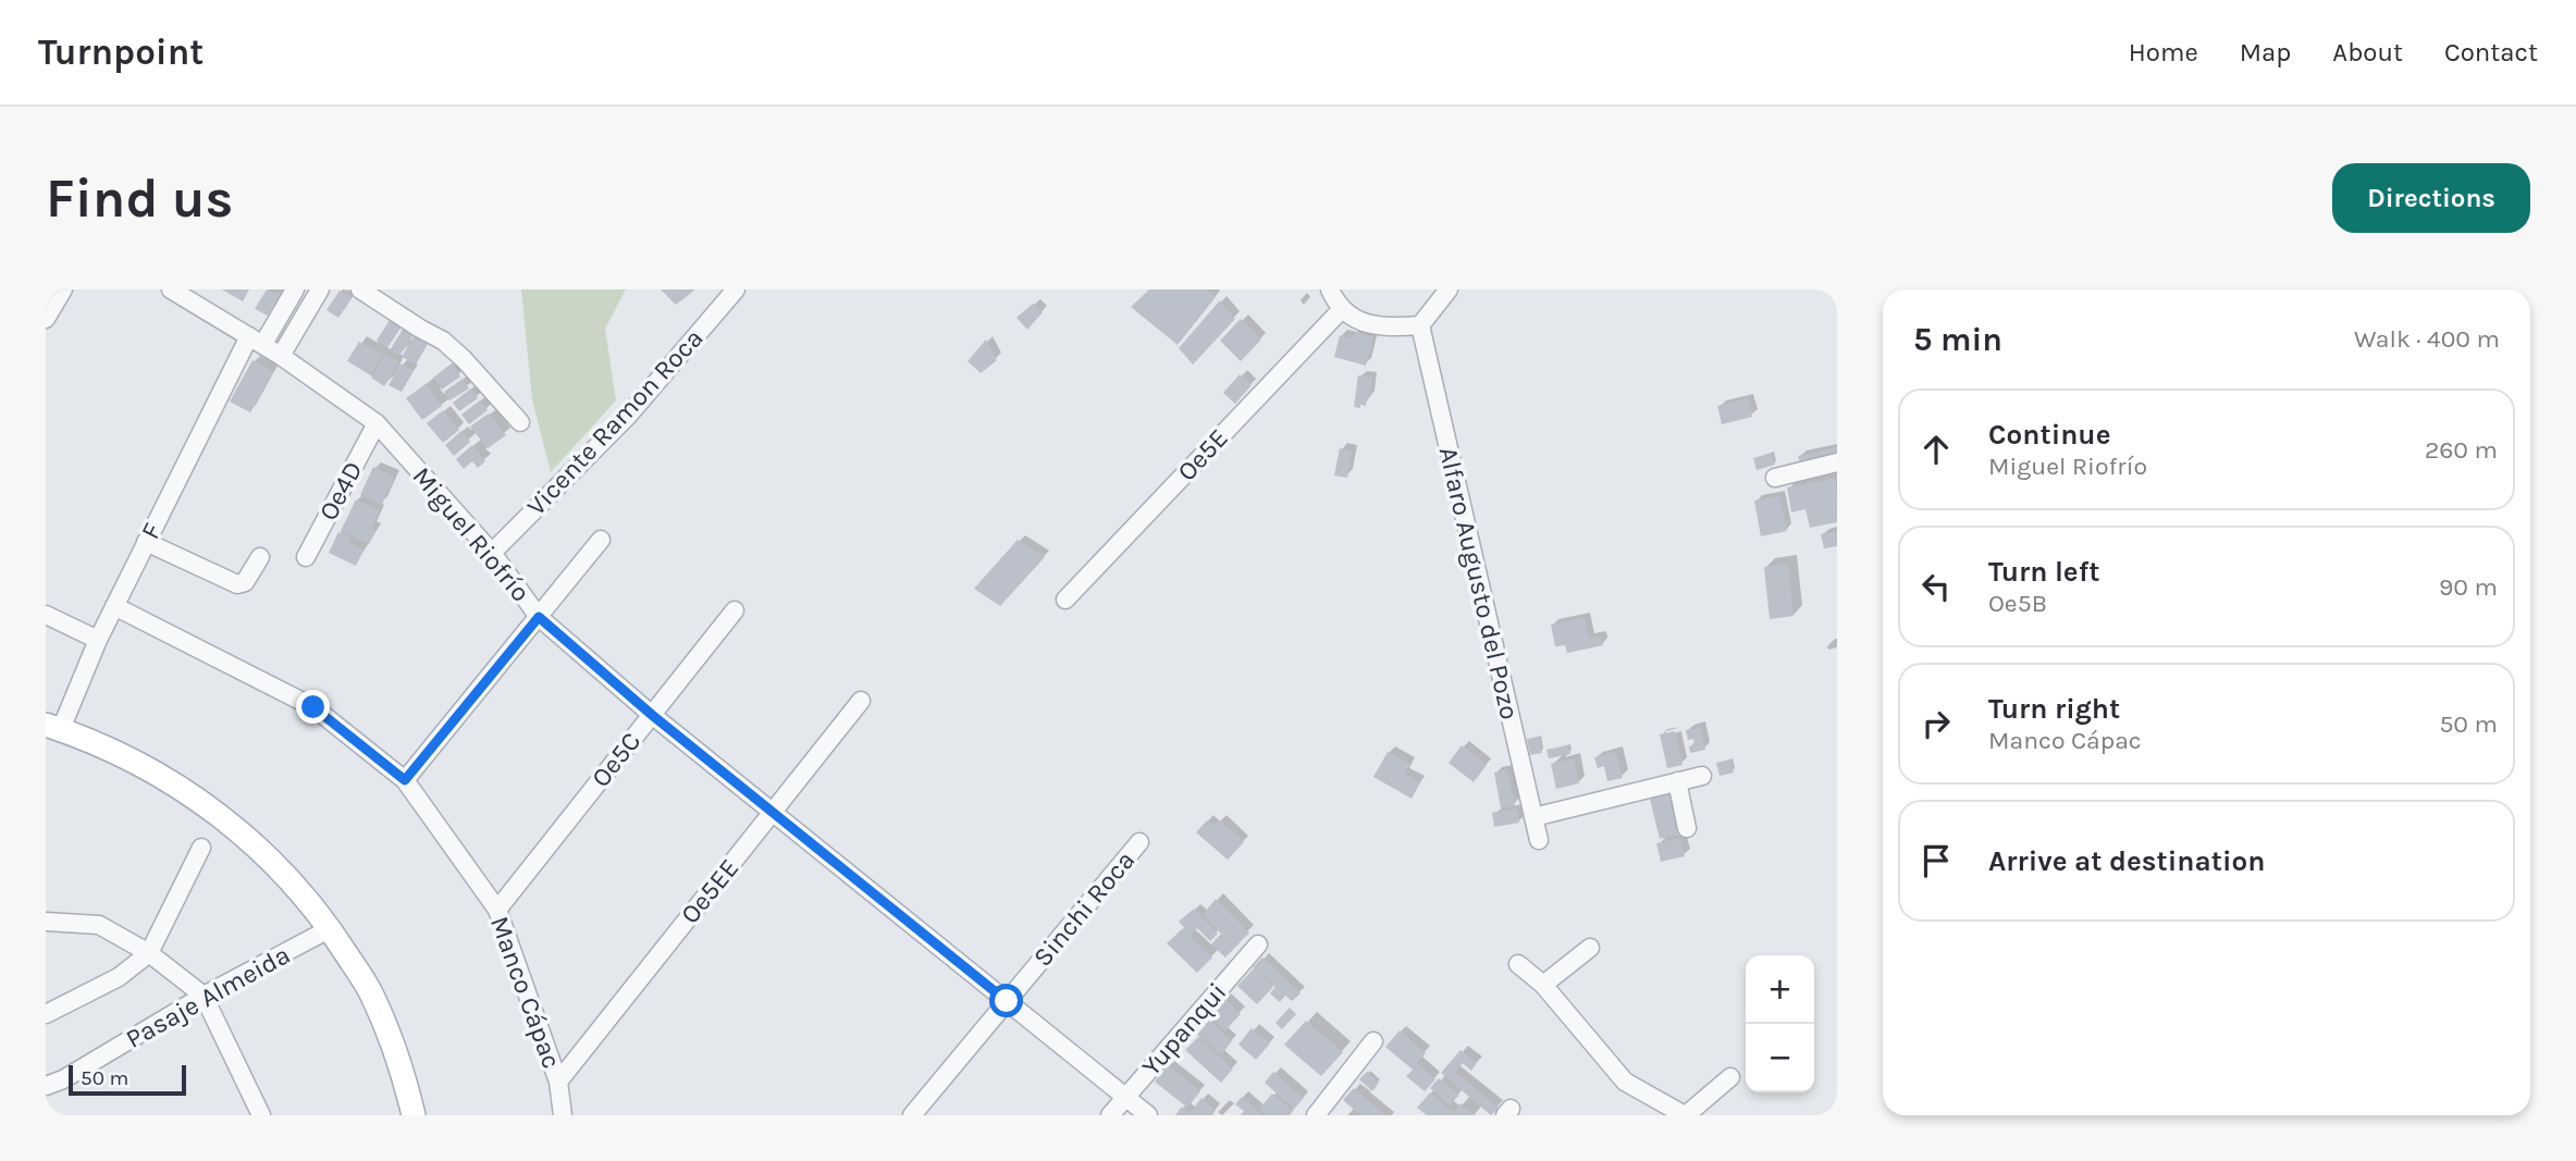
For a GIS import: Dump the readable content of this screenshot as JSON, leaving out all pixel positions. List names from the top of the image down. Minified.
{"streets":{"street":["Vicente Ramon Roca","Oe5E","Oe4D","F","Miguel Riofrío","Alfaro Augusto del Pozo","Oe5C","Oe5EE","Sinchi Roca","Manco Cápac","Pasaje Almeida","Yupanqui"]},"crossings":[["Vicente Ramon Roca","Miguel Riofrío"],["Oe4D","Miguel Riofrío"],["F","Miguel Riofrío"],["F","Manco Cápac"],["Miguel Riofrío","Oe5C"],["Miguel Riofrío","Oe5EE"],["Miguel Riofrío","Sinchi Roca"],["Miguel Riofrío","Yupanqui"],["Oe5C","Manco Cápac"],["Oe5EE","Manco Cápac"]],"scale_bar":"50 m","page":{"header":"Turnpoint","nav":["Home","Map","About","Contact"],"buttons":"Directions","title":"Find us","heading":["5 min","Walk · 400 m"],"list":[["Continue","Miguel Riofrío","260 m"],["Turn left","Oe5B","90 m"],["Turn right","Manco Cápac","50 m"],"Arrive at destination"],"map_buttons":["+","−"],"scale":"50 m"}}
